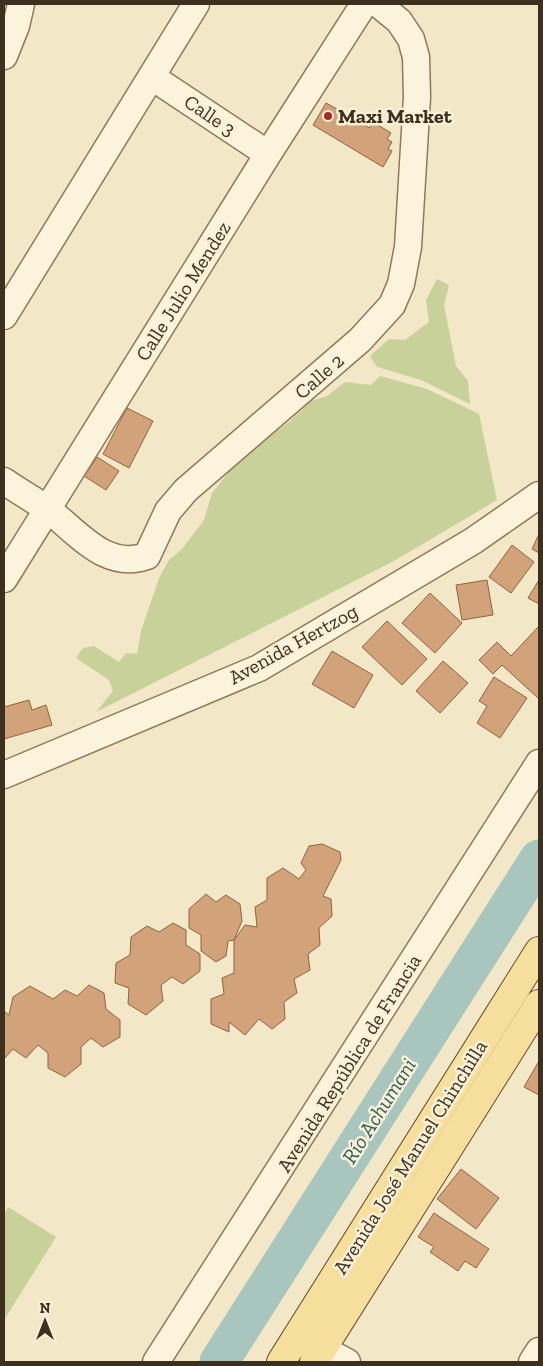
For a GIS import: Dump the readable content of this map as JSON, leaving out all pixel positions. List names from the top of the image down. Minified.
{"streets":{"main road":["Avenida José Manuel Chinchilla"],"street":["Calle 3","Calle Julio Mendez","Calle 2","Avenida Hertzog","Avenida República de Francia"]},"crossings":[["Calle 3","Calle Julio Mendez"],["Calle Julio Mendez","Calle 2"]],"water":["Río Achumani"],"places":["Maxi Market"],"north":"top"}
